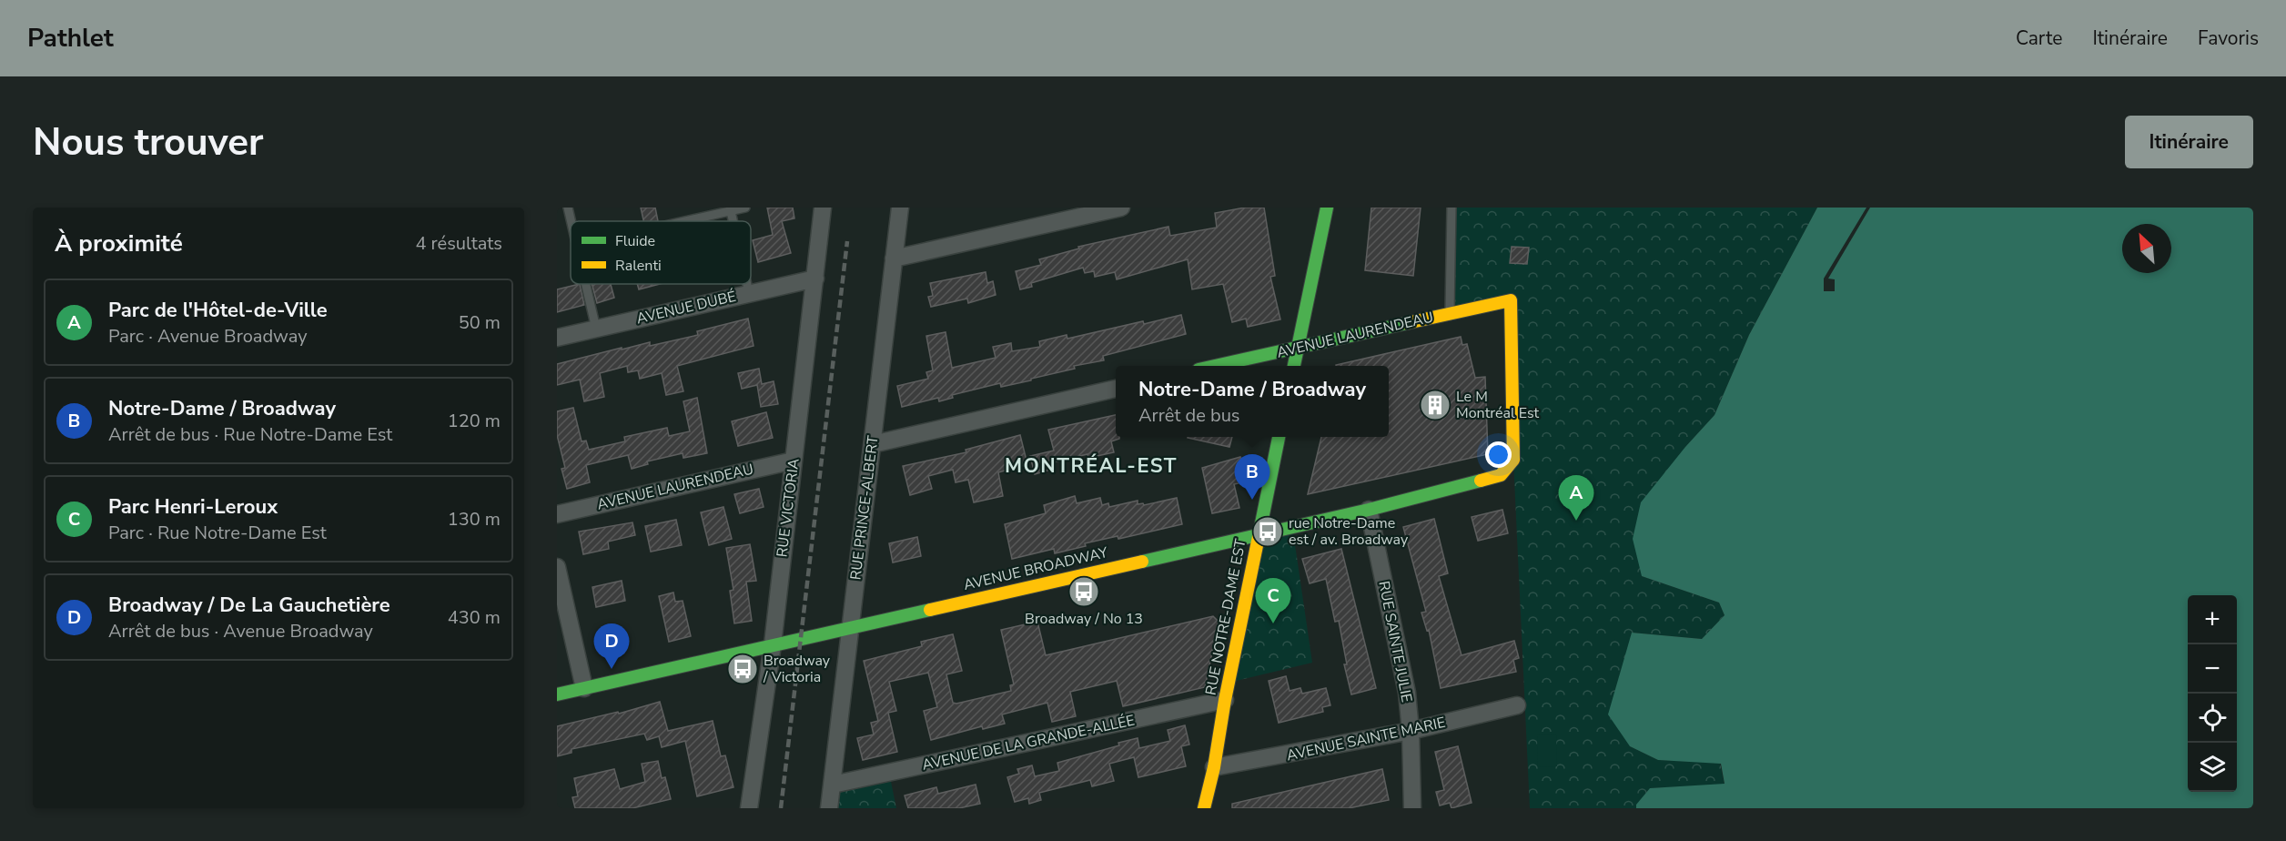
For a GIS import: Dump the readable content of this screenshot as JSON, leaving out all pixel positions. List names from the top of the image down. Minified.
{"streets":{"street":["AVENUE DUBÉ","AVENUE LAURENDEAU","RUE VICTORIA","RUE PRINCE-ALBERT","AVENUE BROADWAY","RUE NOTRE-DAME EST","RUE SAINTE JULIE","AVENUE SAINTE MARIE","AVENUE DE LA GRANDE-ALLÉE"]},"crossings":[["AVENUE DUBÉ","RUE VICTORIA"],["AVENUE LAURENDEAU","RUE VICTORIA"],["AVENUE LAURENDEAU","AVENUE BROADWAY"],["RUE VICTORIA","AVENUE BROADWAY"],["RUE PRINCE-ALBERT","AVENUE BROADWAY"],["RUE PRINCE-ALBERT","AVENUE DE LA GRANDE-ALLÉE"],["AVENUE BROADWAY","RUE NOTRE-DAME EST"],["AVENUE BROADWAY","RUE SAINTE JULIE"],["RUE NOTRE-DAME EST","AVENUE SAINTE MARIE"],["RUE NOTRE-DAME EST","AVENUE DE LA GRANDE-ALLÉE"],["RUE SAINTE JULIE","AVENUE SAINTE MARIE"]],"districts":["MONTRÉAL-EST"],"places":{"building":["Le M Montréal Est"],"bus stop":["rue Notre-Dame est / av. Broadway","Broadway / No 13","Broadway / Victoria"]},"legend":["Fluide","Ralenti"],"north":"top left","page":{"header":"Pathlet","nav":["Carte","Itinéraire","Favoris"],"buttons":"Itinéraire","title":"Nous trouver","heading":["À proximité","4 résultats"],"list":[{"mark":"A","name":"Parc de l'Hôtel-de-Ville","note":"Parc · Avenue Broadway","value":"50 m"},{"mark":"B","name":"Notre-Dame / Broadway","note":"Arrêt de bus · Rue Notre-Dame Est","value":"120 m"},{"mark":"C","name":"Parc Henri-Leroux","note":"Parc · Rue Notre-Dame Est","value":"130 m"},{"mark":"D","name":"Broadway / De La Gauchetière","note":"Arrêt de bus · Avenue Broadway","value":"430 m"}],"popup":["Notre-Dame / Broadway","Arrêt de bus"],"pins":["B","A","C","D"],"map_buttons":["+","−"]}}
